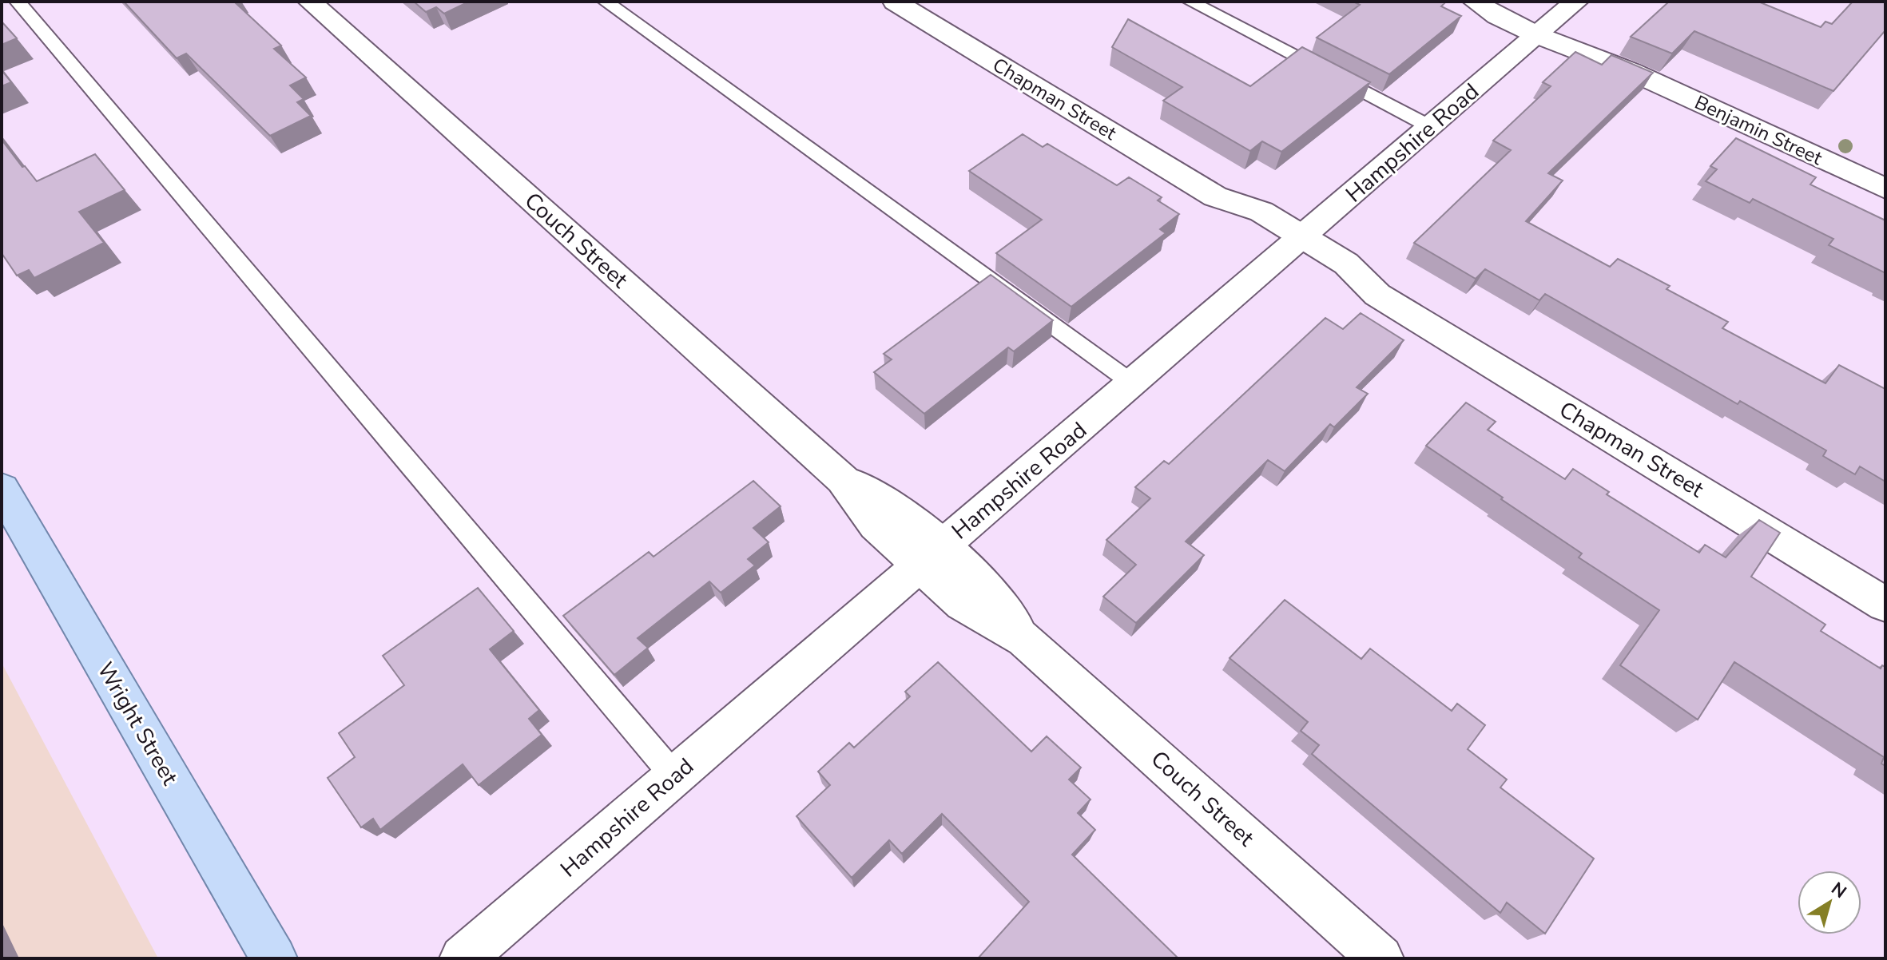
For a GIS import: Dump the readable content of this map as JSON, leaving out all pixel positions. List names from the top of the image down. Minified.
{"streets":{"main road":["Wright Street"],"street":["Chapman Street","Benjamin Street","Hampshire Road","Couch Street"]},"crossings":[["Chapman Street","Hampshire Road"],["Benjamin Street","Hampshire Road"],["Hampshire Road","Couch Street"]],"north":"top right"}
